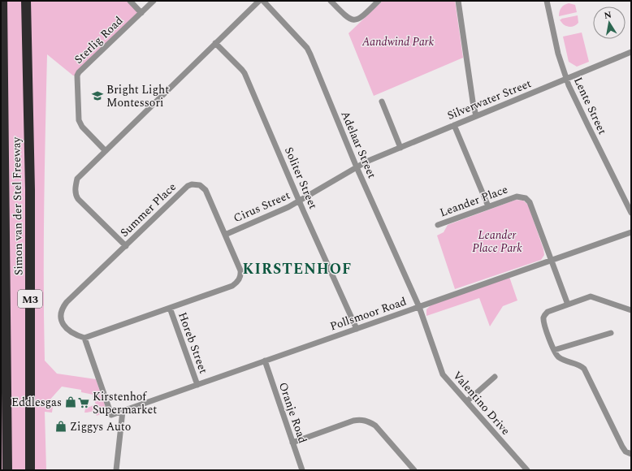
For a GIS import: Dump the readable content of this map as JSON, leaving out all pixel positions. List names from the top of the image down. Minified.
{"streets":{"highway":["Simon van der Stel Freeway","M3"],"street":["Sterlig Road","Silverwater Street","Lente Street","Adelaar Street","Soliter Street","Leander Place","Cirus Street","Summer Place","Pollsmoor Road","Horeb Street","Valentino Drive","Oranje Road"]},"crossings":[["Silverwater Street","Lente Street"],["Silverwater Street","Adelaar Street"],["Silverwater Street","Cirus Street"],["Adelaar Street","Cirus Street"],["Adelaar Street","Pollsmoor Road"],["Adelaar Street","Valentino Drive"],["Soliter Street","Cirus Street"],["Soliter Street","Pollsmoor Road"],["Leander Place","Pollsmoor Road"],["Cirus Street","Summer Place"],["Summer Place","Pollsmoor Road"],["Summer Place","Horeb Street"],["Pollsmoor Road","Horeb Street"],["Pollsmoor Road","Valentino Drive"],["Pollsmoor Road","Oranje Road"]],"districts":["KIRSTENHOF"],"parks":["Aandwind Park","Leander Place Park"],"places":{"school or university":["Bright Light Montessori"],"shop":["Eddlesgas","Ziggys Auto"],"supermarket":["Kirstenhof Supermarket"]},"north":"top"}
